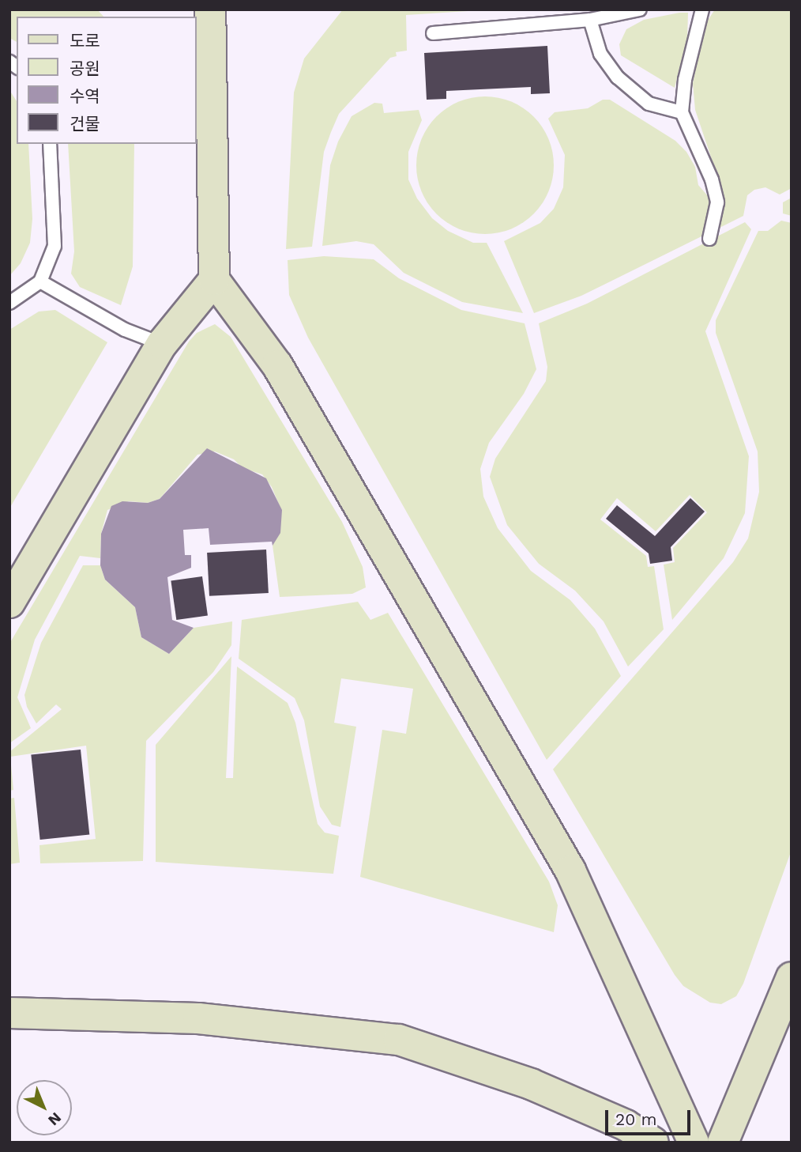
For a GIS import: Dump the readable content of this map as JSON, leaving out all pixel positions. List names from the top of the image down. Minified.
{"legend":["도로","공원","수역","건물"],"scale_bar":"20 m","north":"bottom right"}
